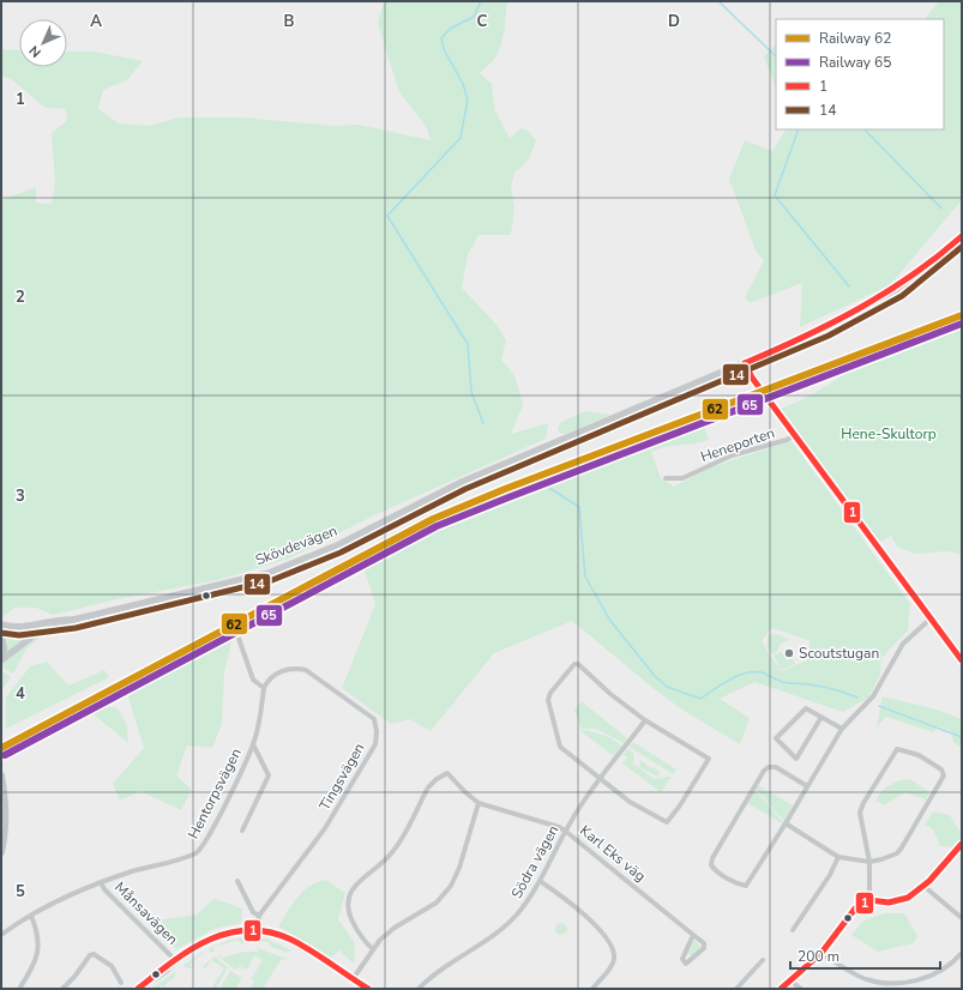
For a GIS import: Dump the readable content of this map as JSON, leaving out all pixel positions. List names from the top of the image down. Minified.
{"streets":{"main road":["Skövdevägen"],"street":["Heneporten","Tingsvägen","Hentorpsvägen","Karl Eks väg","Södra vägen","Månsavägen"]},"crossings":[["Tingsvägen","Hentorpsvägen"],["Hentorpsvägen","Månsavägen"],["Karl Eks väg","Södra vägen"]],"parks":["Hene-Skultorp"],"places":["Scoutstugan"],"lines":["transit line 1","transit line 14","rail line 62","rail line 65"],"legend":["Railway 62","Railway 65","1","14"],"scale_bar":"200 m","north":"bottom left","grid":{"columns":["A","B","C","D"],"rows":["1","2","3","4","5"]}}
